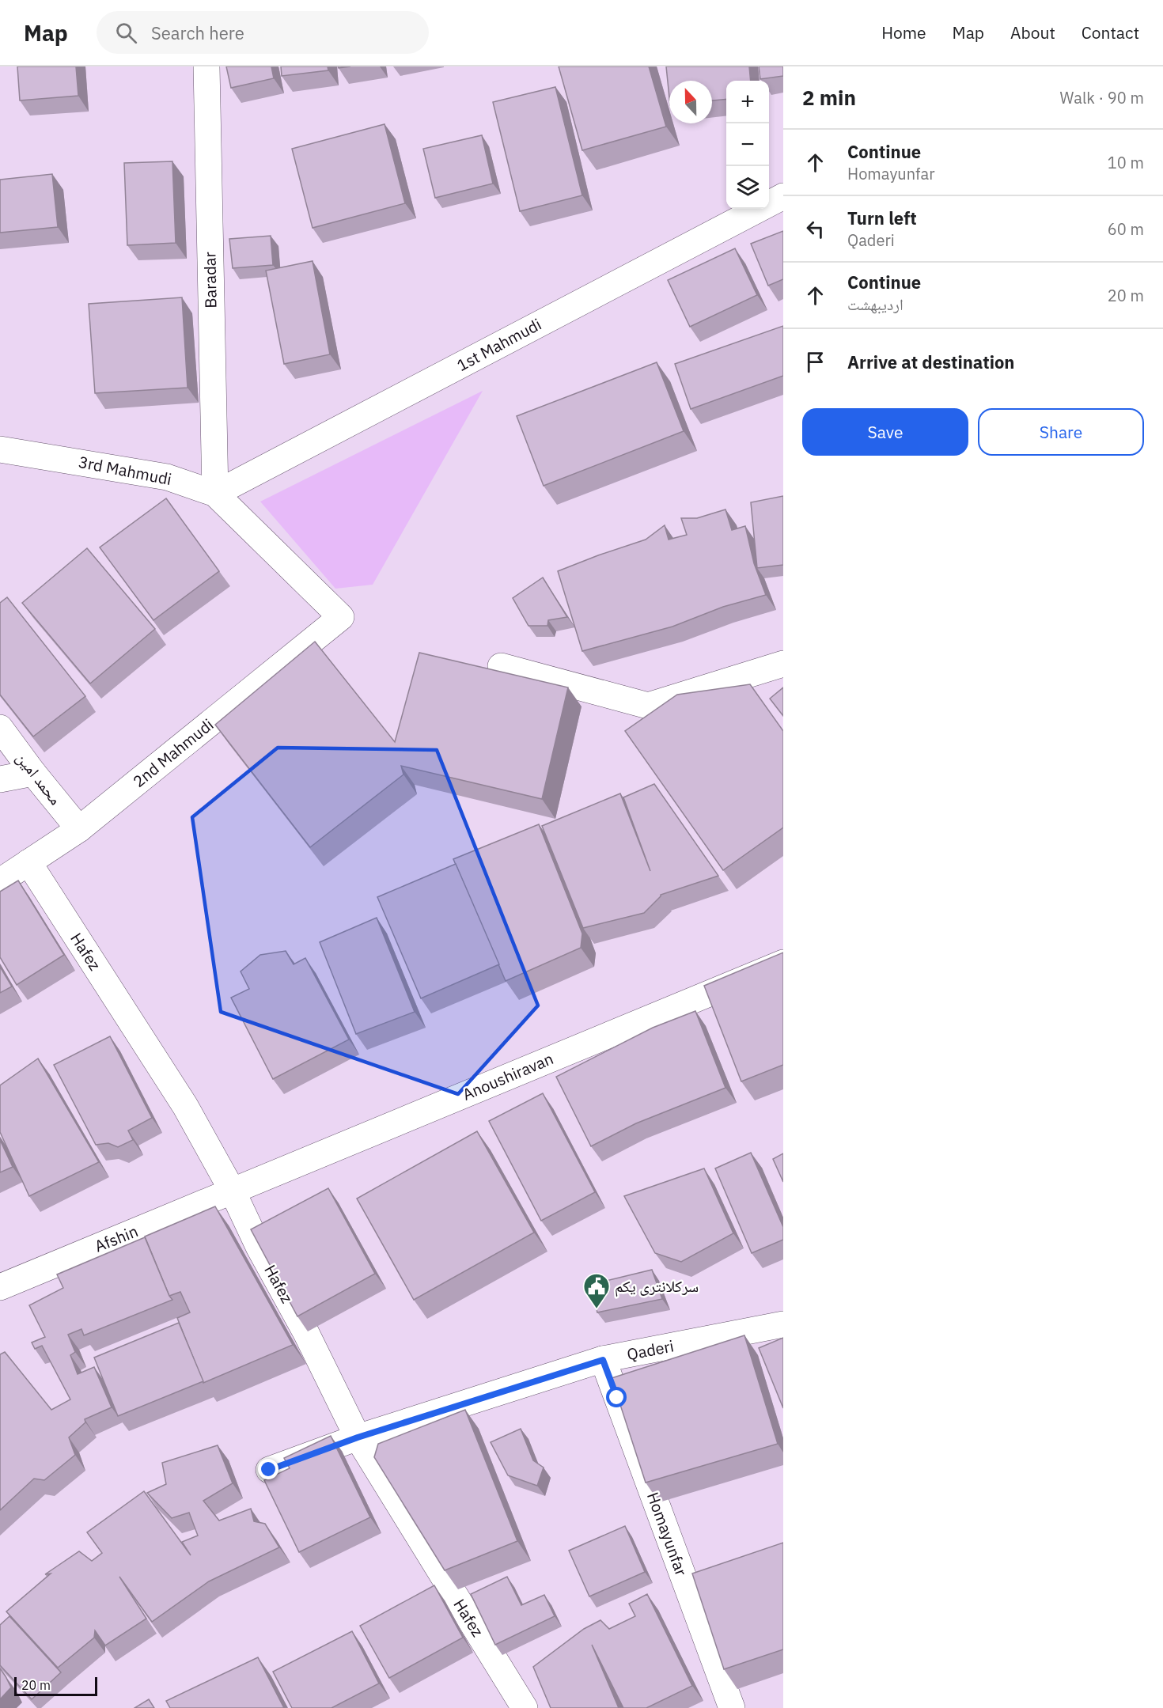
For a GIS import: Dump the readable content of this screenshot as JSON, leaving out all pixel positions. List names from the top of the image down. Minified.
{"streets":{"street":["Baradar","1st Mahmudi","3rd Mahmudi","2nd Mahmudi","محمد امین","Hafez","Anoushiravan","Afshin","Qaderi","Homayunfar"]},"crossings":[["Baradar","1st Mahmudi"],["Baradar","3rd Mahmudi"],["1st Mahmudi","3rd Mahmudi"],["3rd Mahmudi","2nd Mahmudi"],["2nd Mahmudi","محمد امین"],["2nd Mahmudi","Hafez"],["Hafez","Anoushiravan"],["Hafez","Afshin"],["Hafez","Qaderi"],["Anoushiravan","Afshin"],["Qaderi","Homayunfar"]],"places":{"public building":["سرکلانتری یکم"]},"scale_bar":"20 m","north":"top","page":{"header":"Map","search":"Search here","nav":["Home","Map","About","Contact"],"heading":["2 min","Walk · 90 m"],"map_buttons":["+","−"],"list":[["Continue","Homayunfar","10 m"],["Turn left","Qaderi","60 m"],["Continue","اردیبهشت","20 m"],"Arrive at destination"],"buttons":["Save","Share"],"scale":"20 m"}}
